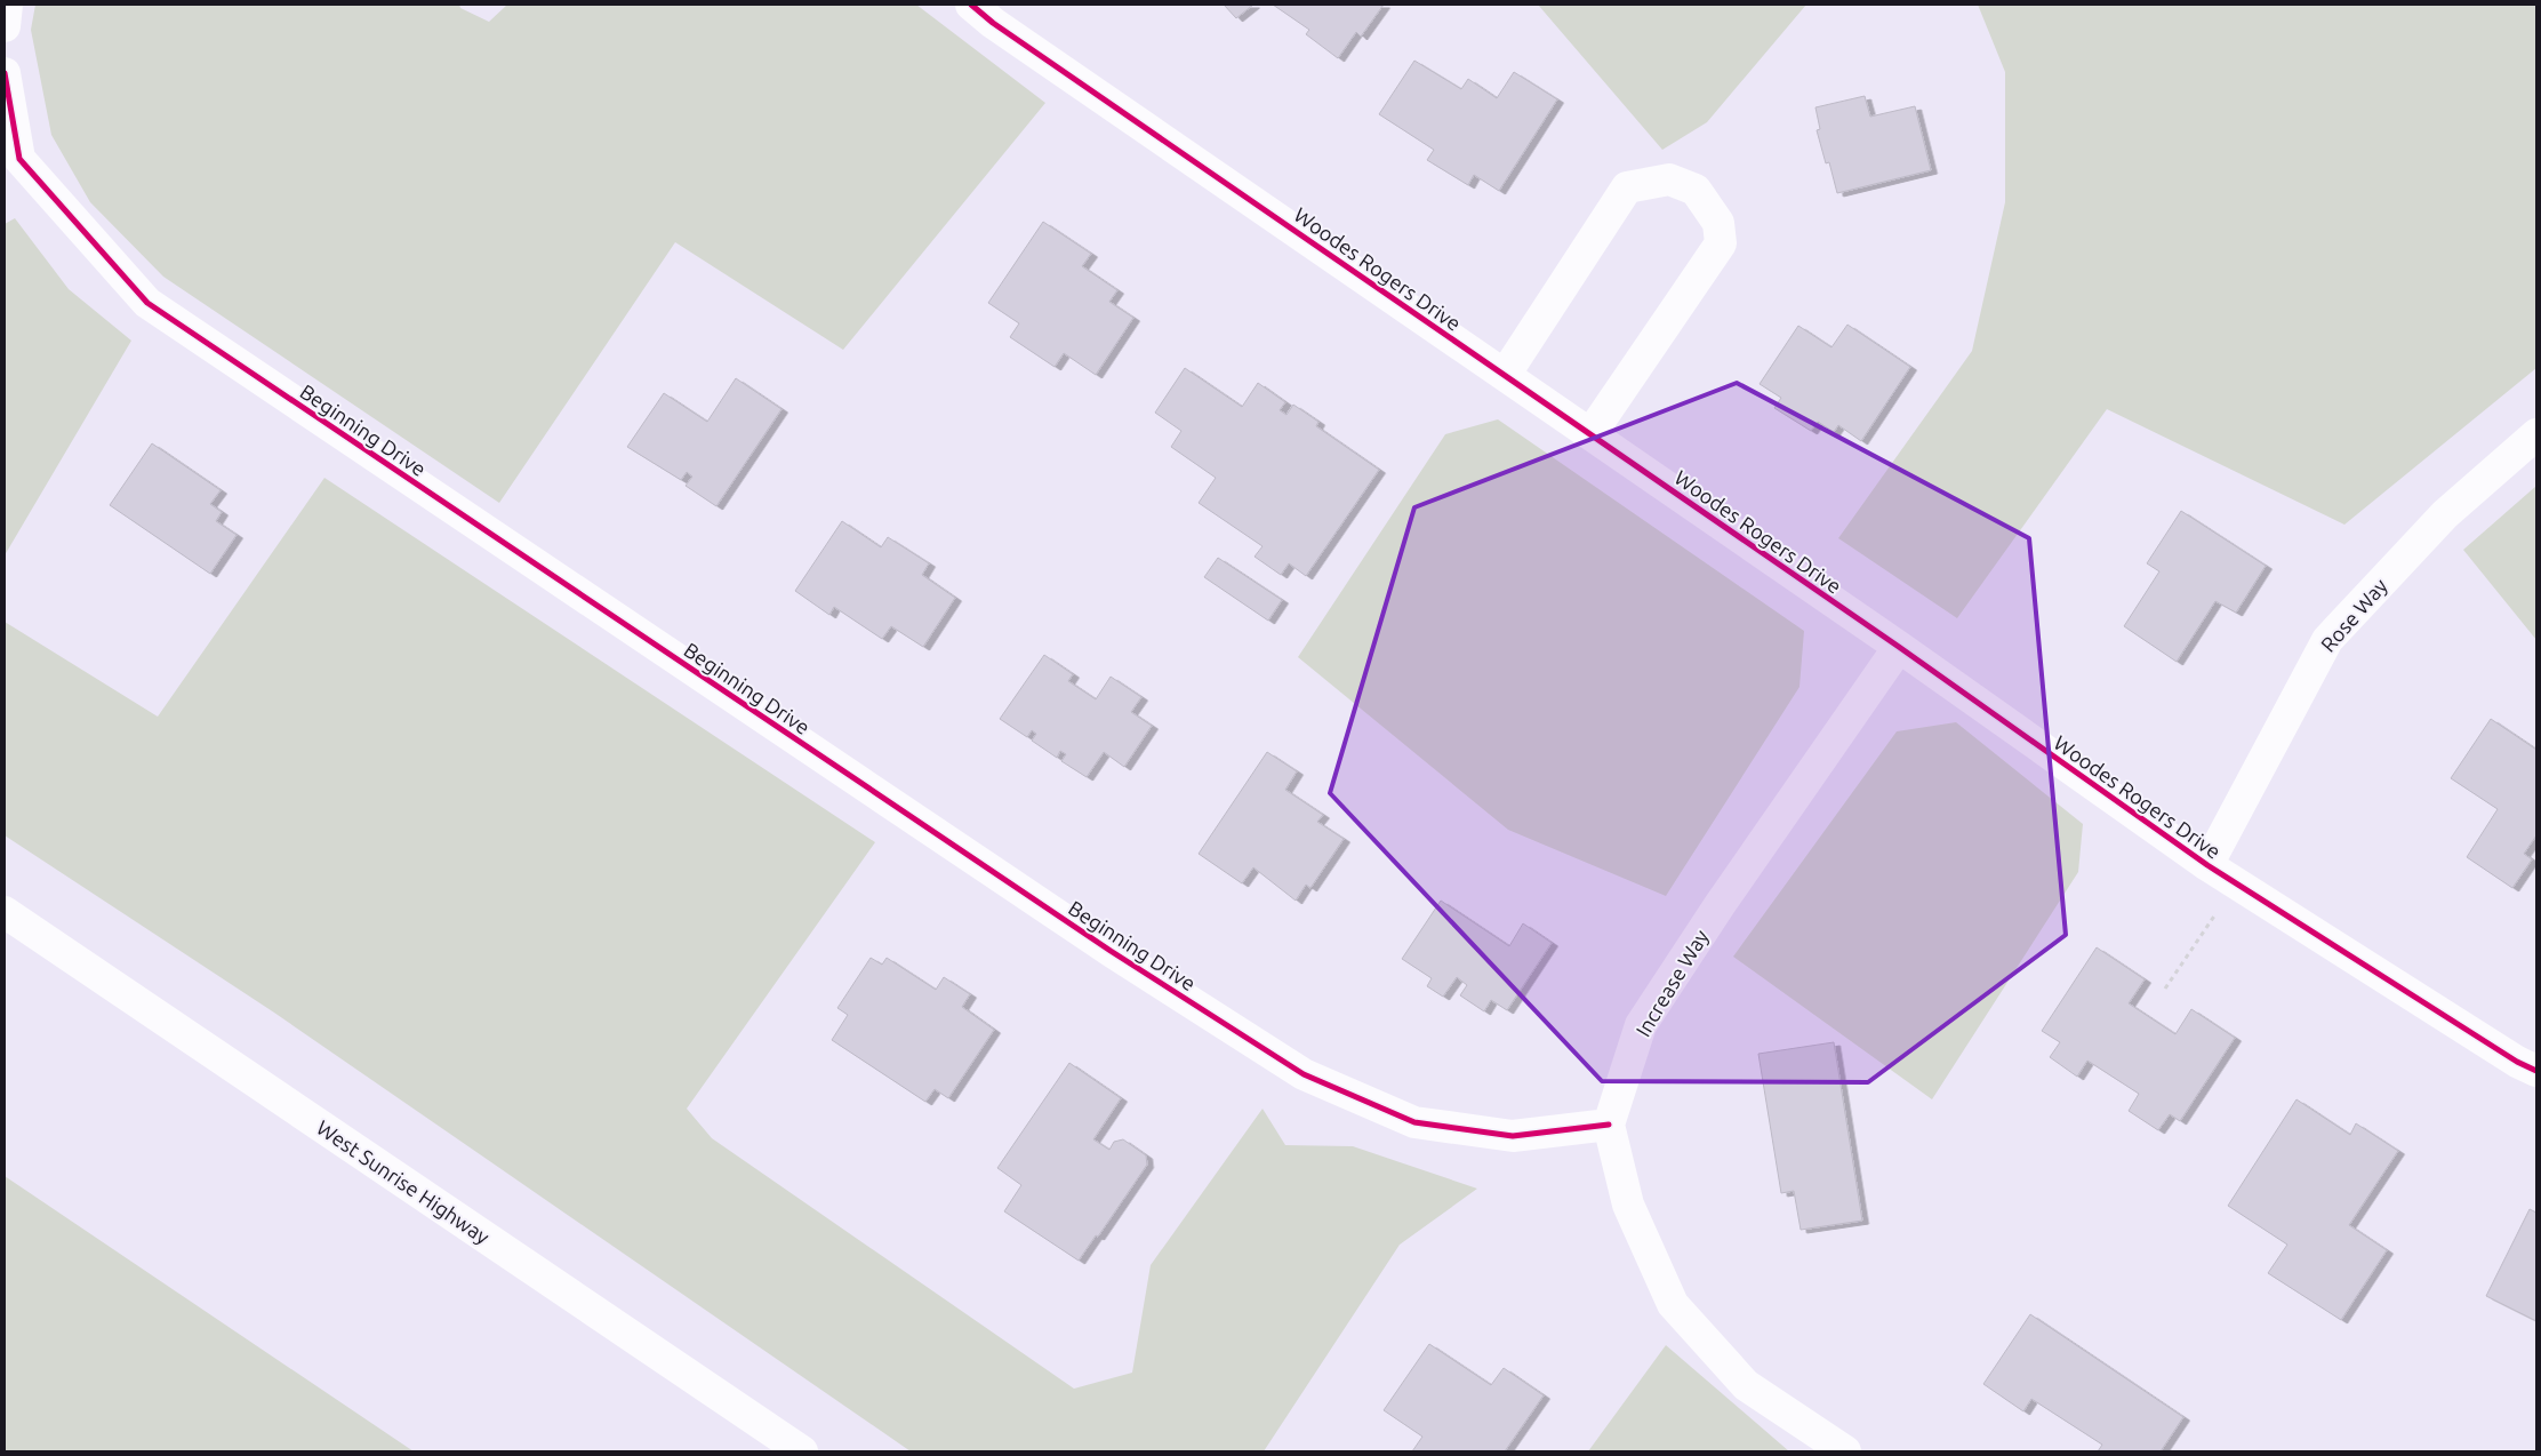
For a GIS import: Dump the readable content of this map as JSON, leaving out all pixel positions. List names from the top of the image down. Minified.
{"streets":{"street":["Woodes Rogers Drive","Beginning Drive","Rose Way","Increase Way","West Sunrise Highway"]},"crossings":[["Woodes Rogers Drive","Rose Way"],["Woodes Rogers Drive","Increase Way"],["Beginning Drive","Increase Way"]]}
